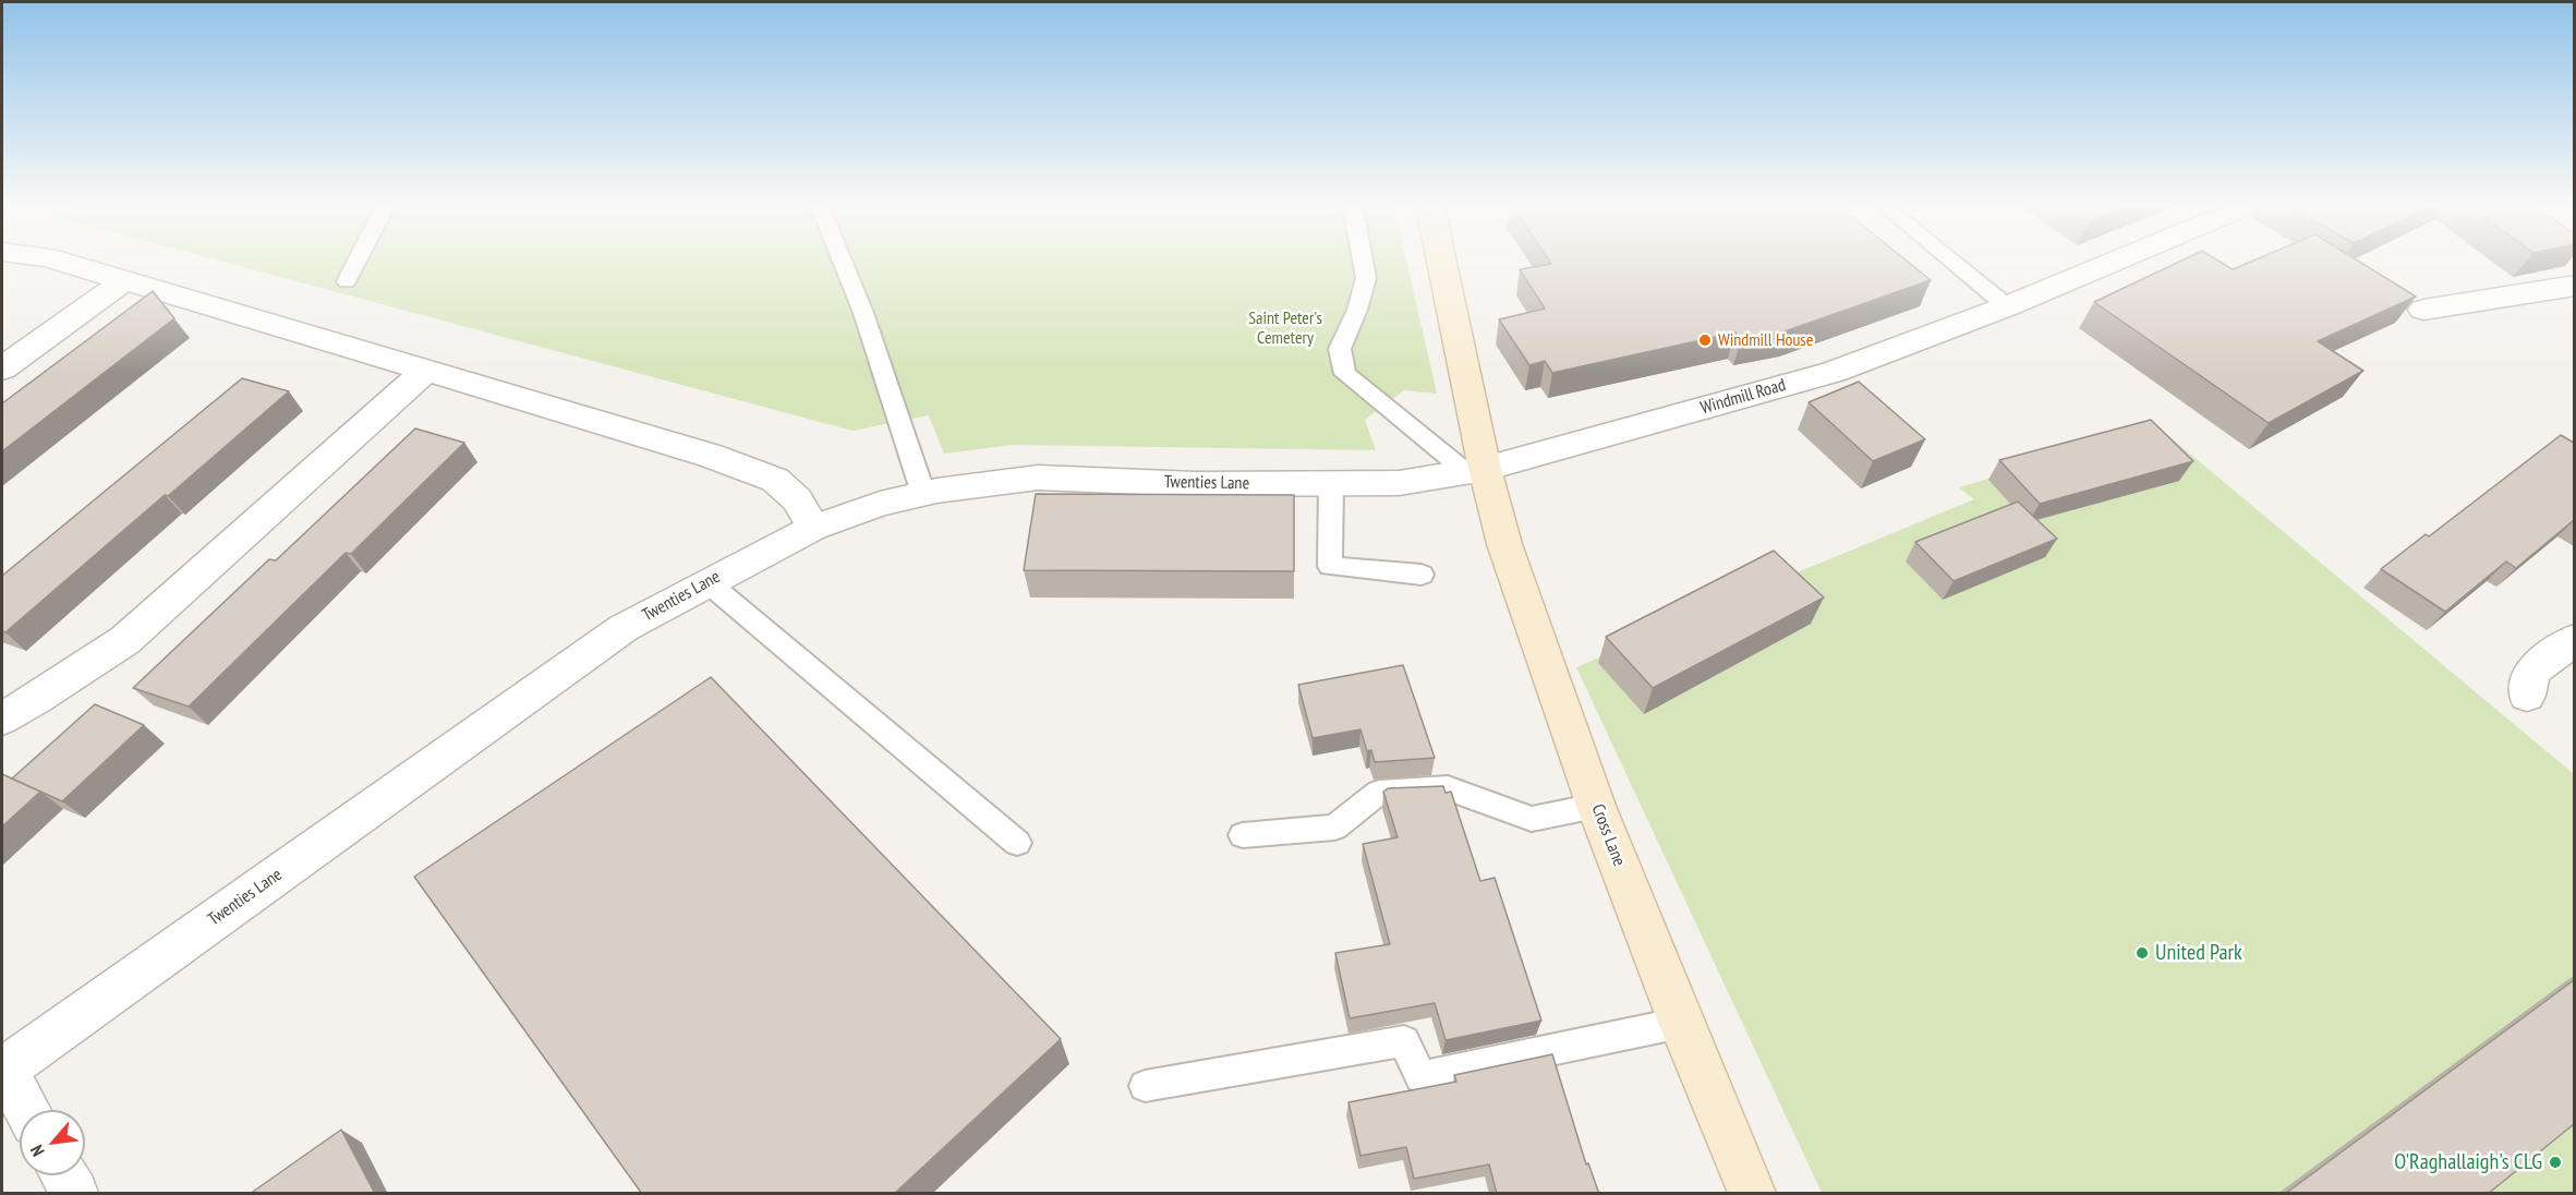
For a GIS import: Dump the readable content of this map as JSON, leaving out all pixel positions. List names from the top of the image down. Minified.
{"streets":{"main road":["Cross Lane"],"street":["Windmill Road","Twenties Lane"]},"crossings":[["Windmill Road","Twenties Lane"],["Windmill Road","Cross Lane"],["Twenties Lane","Cross Lane"]],"parks":["Saint Peter's Cemetery"],"places":["Windmill House","United Park","O'Raghallaigh's CLG"],"north":"bottom left"}
